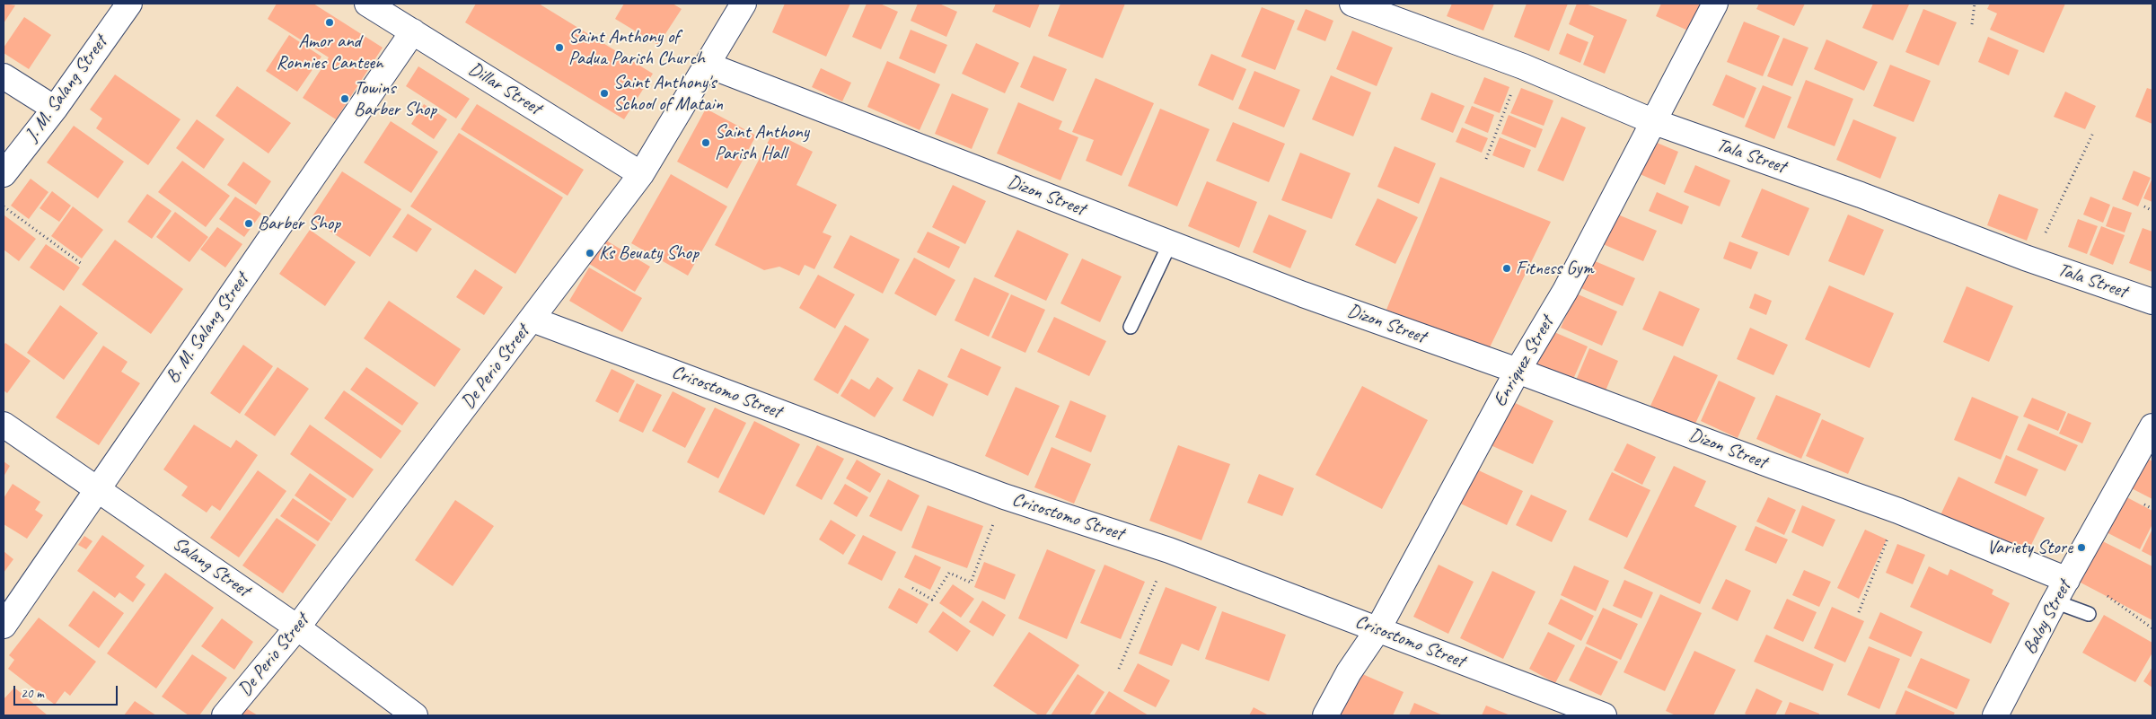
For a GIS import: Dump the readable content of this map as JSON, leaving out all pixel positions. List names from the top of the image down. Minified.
{"streets":{"street":["J. M. Salang Street","Dillar Street","Tala Street","Dizon Street","B. M. Salang Street","Enriquez Street","De Perio Street","Crisostomo Street","Salang Street","Baloy Street"]},"crossings":[["Dillar Street","B. M. Salang Street"],["Dillar Street","De Perio Street"],["Tala Street","Enriquez Street"],["Dizon Street","Enriquez Street"],["Dizon Street","De Perio Street"],["Dizon Street","Baloy Street"],["B. M. Salang Street","Salang Street"],["Enriquez Street","Crisostomo Street"],["De Perio Street","Crisostomo Street"],["De Perio Street","Salang Street"]],"places":["Amor and Ronnies Canteen","Saint Anthony of Padua Parish Church","Saint Anthony's School of Matain","Towins Barber Shop","Saint Anthony Parish Hall","Barber Shop","Ks Beuaty Shop","Fitness Gym","Variety Store"],"scale_bar":"20 m"}
